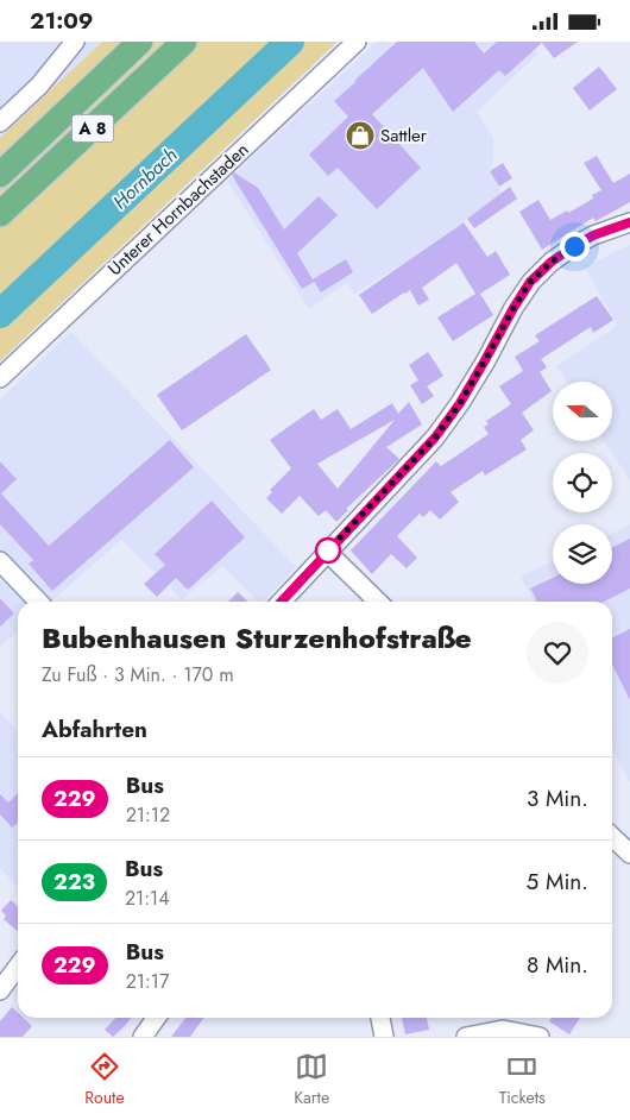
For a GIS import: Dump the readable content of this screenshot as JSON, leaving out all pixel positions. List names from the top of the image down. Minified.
{"streets":{"highway":["A 8"],"street":["Unterer Hornbachstaden"]},"water":["Hornbach"],"places":{"shop":["Sattler"]},"lines":["bus line 229"],"north":"left","page":{"status":"21:09","heading":[["Bubenhausen Sturzenhofstraße","Zu Fuß · 3 Min. · 170 m"],"Abfahrten"],"list":[{"mark":"229","name":"Bus","note":"21:12","value":"3 Min."},{"mark":"223","name":"Bus","note":"21:14","value":"5 Min."},{"mark":"229","name":"Bus","note":"21:17","value":"8 Min."}],"tabs":["Route","Karte","Tickets"]}}
